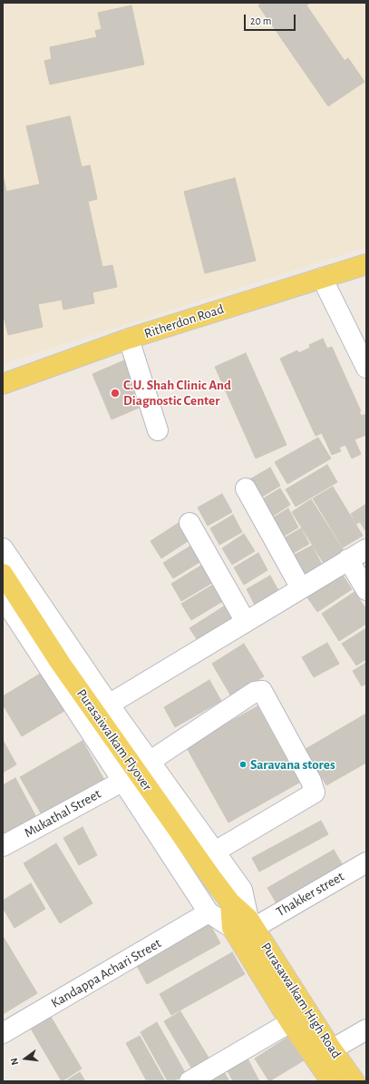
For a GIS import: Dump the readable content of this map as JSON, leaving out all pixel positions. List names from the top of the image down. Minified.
{"streets":{"main road":["Ritherdon Road","Purasaiwalkam Flyover","Purasawalkam High Road"],"street":["Mukathal Street","Thakker street","Kandappa Achari Street"]},"crossings":[["Purasaiwalkam Flyover","Thakker street"],["Purasaiwalkam Flyover","Purasawalkam High Road"],["Thakker street","Purasawalkam High Road"]],"places":["C.U. Shah Clinic And Diagnostic Center","Saravana stores"],"scale_bar":"20 m","north":"left"}
